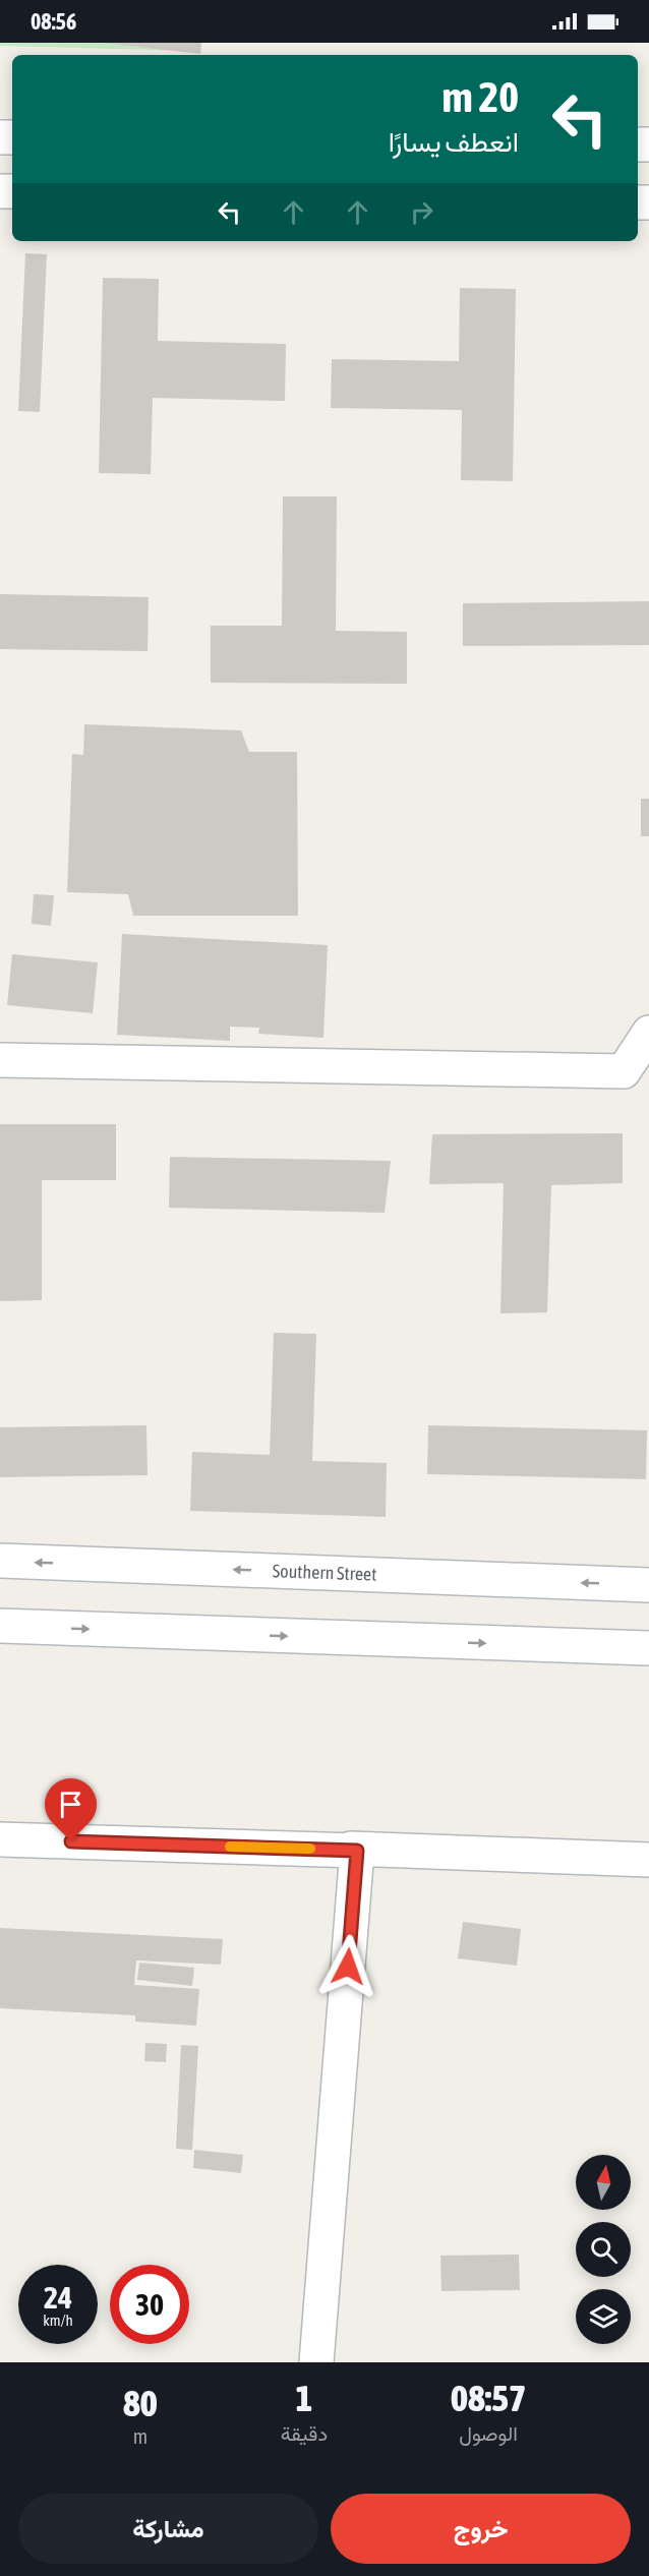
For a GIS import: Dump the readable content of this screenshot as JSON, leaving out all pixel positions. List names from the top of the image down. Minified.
{"streets":{"street":["Southern Street"]},"north":"top","page":{"status":"08:56","turn":["20 m","انعطف يسارًا"],"speed":"24 km/h","limit":"30","eta":["08:57","الوصول","1","دقيقة","80","m"],"buttons":["خروج","مشاركة"]}}
